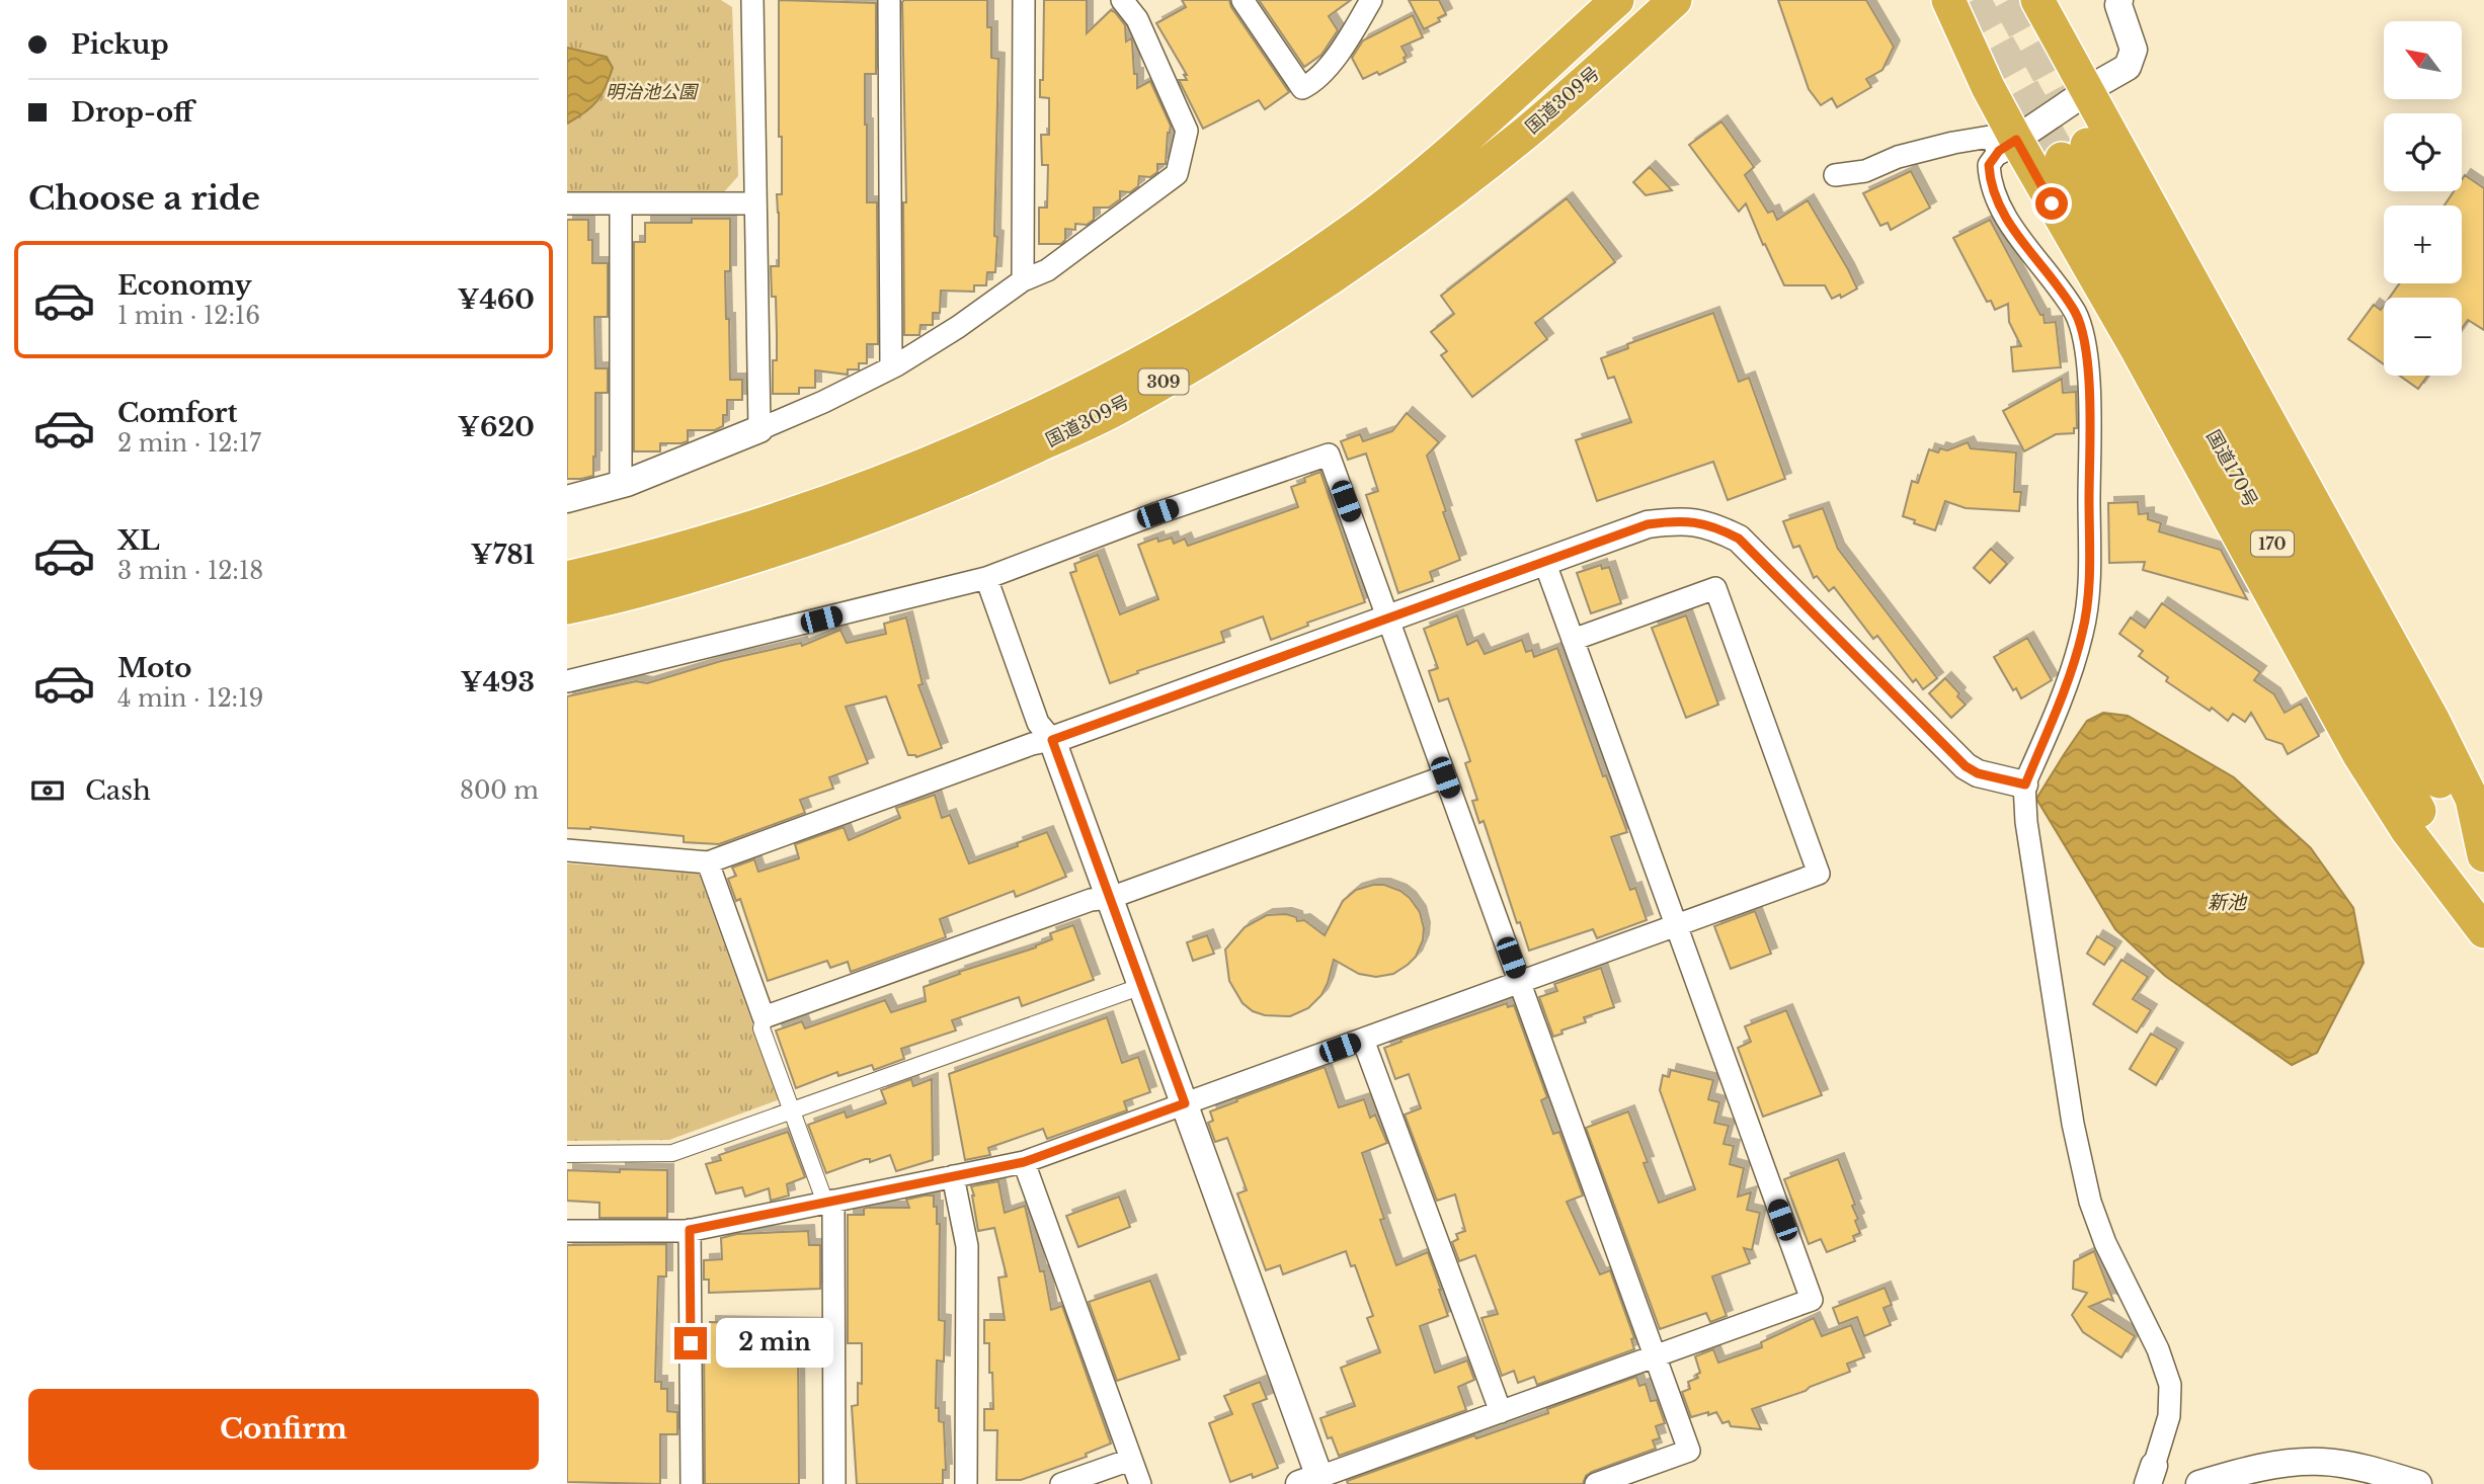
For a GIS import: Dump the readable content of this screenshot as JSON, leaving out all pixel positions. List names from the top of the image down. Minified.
{"streets":{"highway":["国道309号","309","国道170号","170"]},"water":["新池"],"parks":["明治池公園"],"north":"top left","page":{"banner":["Pickup","Drop-off"],"map_buttons":["+","−"],"heading":"Choose a ride","list":[{"name":"Economy","note":"1 min · 12:16","value":"¥460"},{"name":"Comfort","note":"2 min · 12:17","value":"¥620"},{"name":"XL","note":"3 min · 12:18","value":"¥781"},{"name":"Moto","note":"4 min · 12:19","value":"¥493"}],"pay":["Cash","800 m"],"bubble":"2 min","buttons":"Confirm"}}
